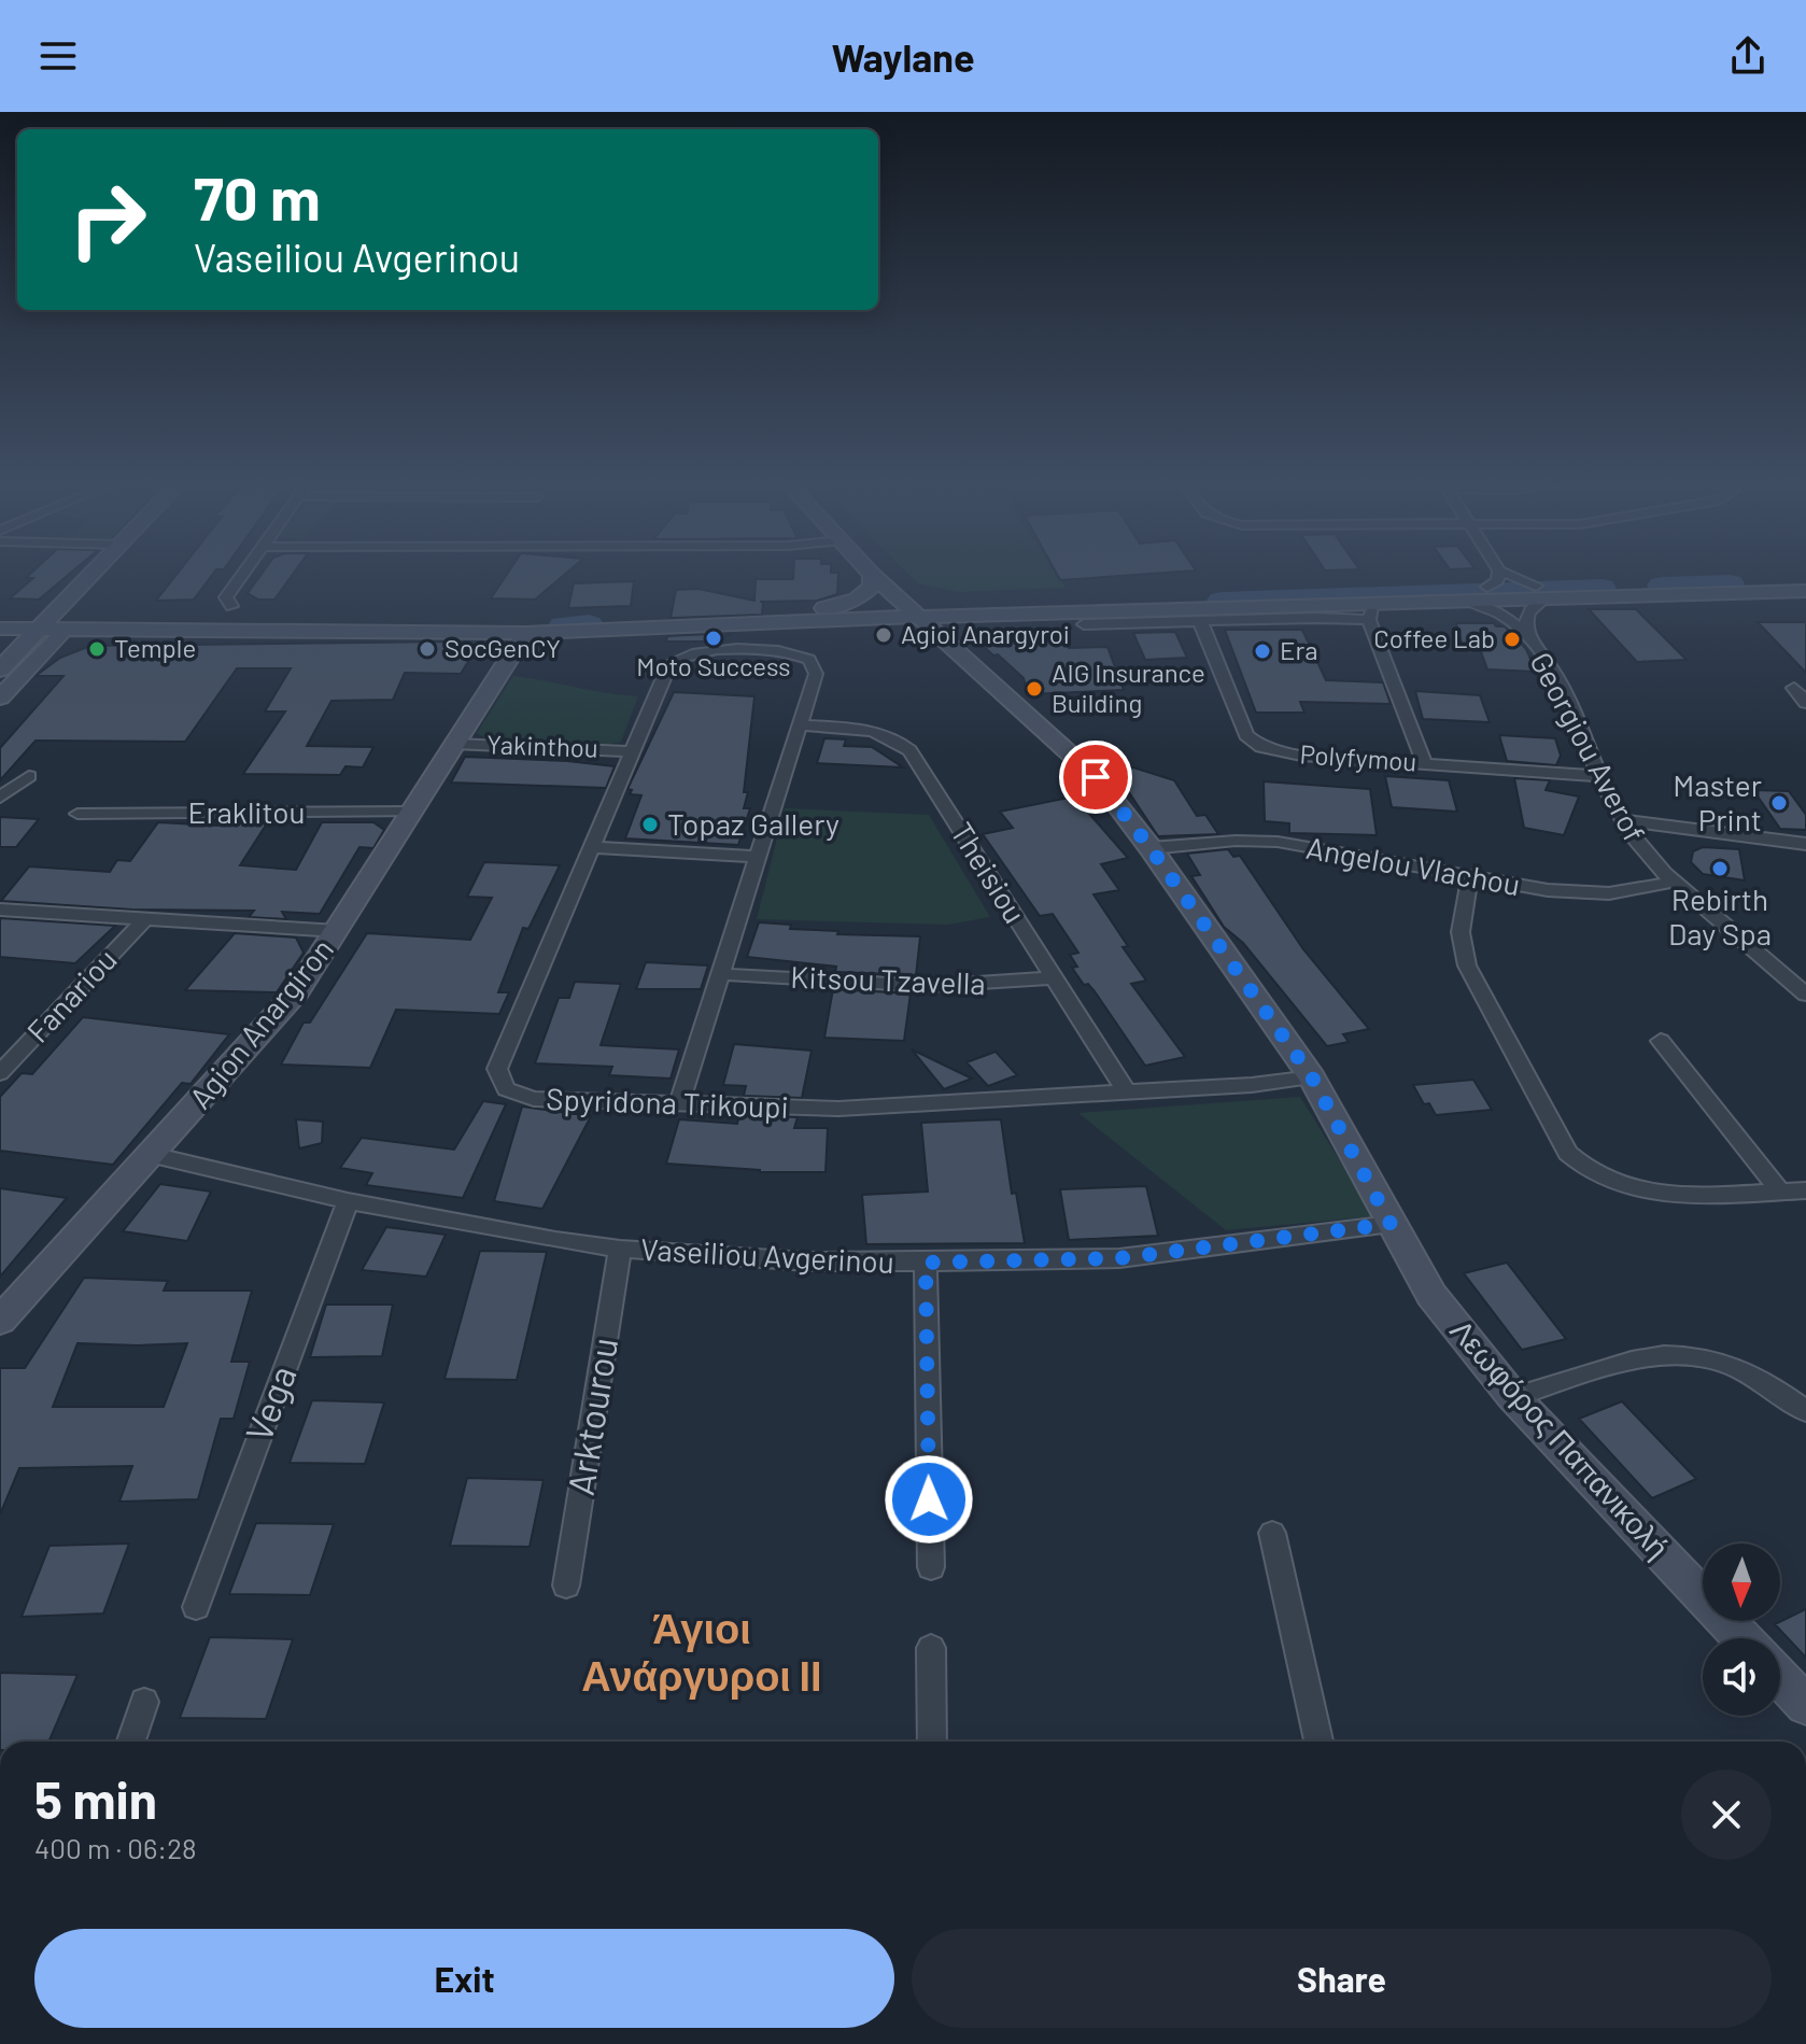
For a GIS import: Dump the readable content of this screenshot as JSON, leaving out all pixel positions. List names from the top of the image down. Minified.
{"streets":{"main road":["Agion Anargiron","Λεωφόρος Παπανικολή"],"street":["Yakinthou","Georgiou Averof","Polyfymou","Eraklitou","Angelou Vlachou","Theisiou","Kitsou Tzavella","Fanariou","Spyridona Trikoupi","Vaseiliou Avgerinou","Vega","Arktourou"]},"crossings":[["Yakinthou","Agion Anargiron"],["Yakinthou","Spyridona Trikoupi"],["Georgiou Averof","Polyfymou"],["Georgiou Averof","Angelou Vlachou"],["Eraklitou","Agion Anargiron"],["Angelou Vlachou","Λεωφόρος Παπανικολή"],["Theisiou","Kitsou Tzavella"],["Theisiou","Spyridona Trikoupi"],["Agion Anargiron","Vaseiliou Avgerinou"],["Spyridona Trikoupi","Λεωφόρος Παπανικολή"],["Vaseiliou Avgerinou","Vega"],["Vaseiliou Avgerinou","Arktourou"],["Vaseiliou Avgerinou","Λεωφόρος Παπανικολή"]],"districts":["Άγιοι Ανάργυροι ΙΙ"],"places":["Agioi Anargyroi","Moto Success","Coffee Lab","Temple","SocGenCY","Era","AIG Insurance Building","Master Print","Topaz Gallery","Rebirth Day Spa"],"north":"bottom","page":{"header":"Waylane","turn":["70 m","Vaseiliou Avgerinou"],"heading":["5 min","400 m · 06:28"],"buttons":["Exit","Share"]}}
